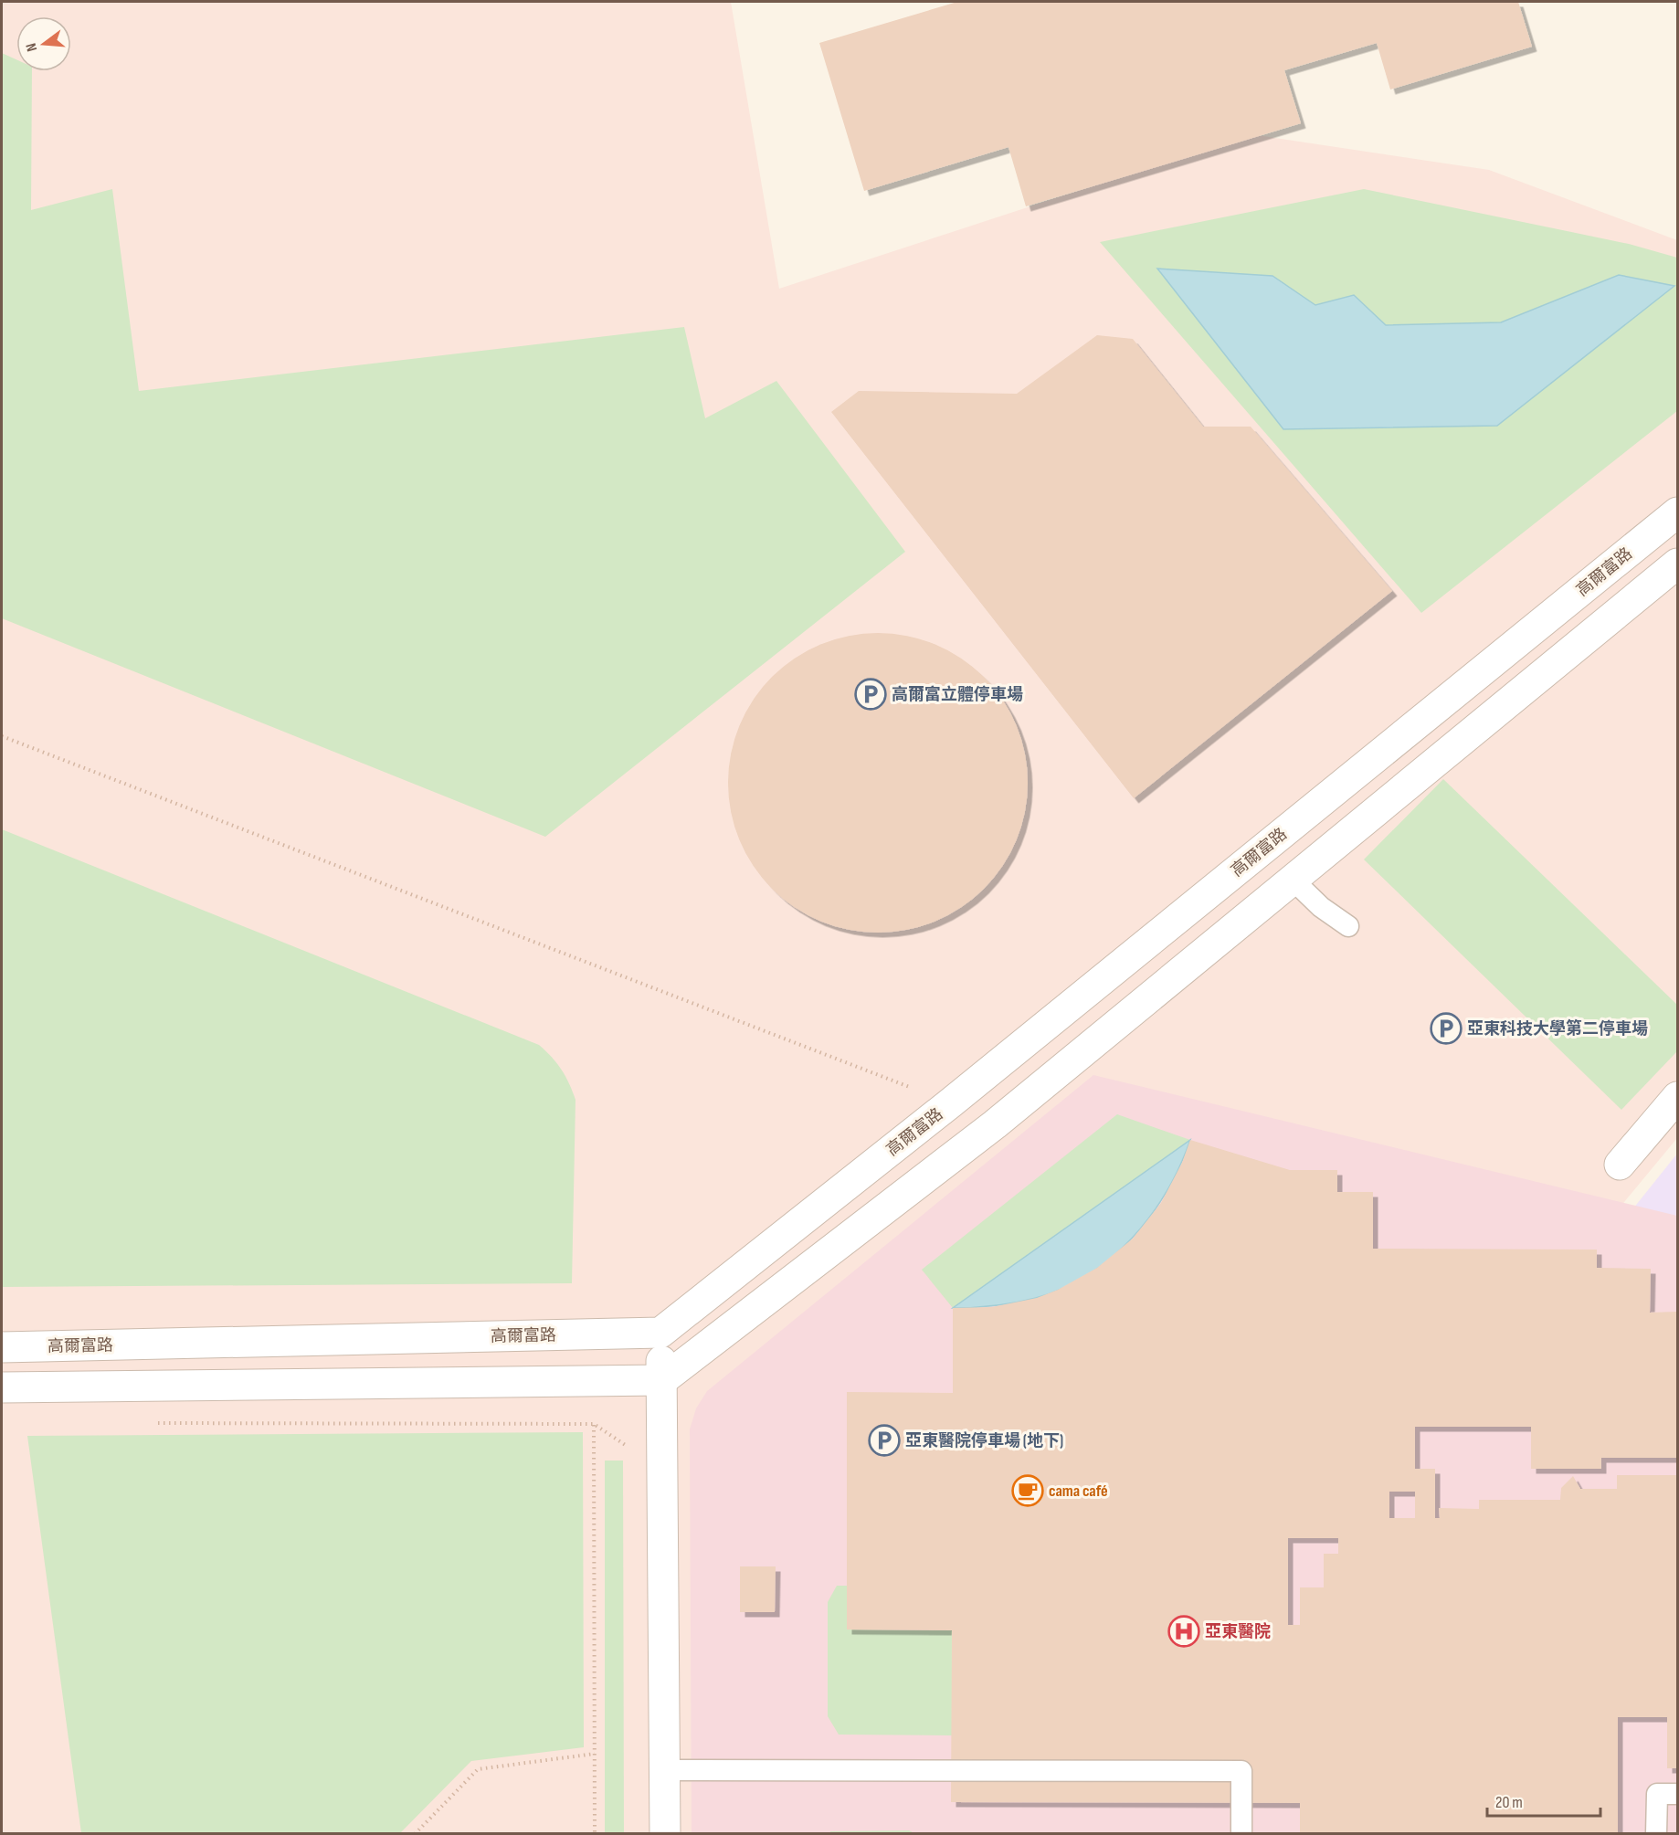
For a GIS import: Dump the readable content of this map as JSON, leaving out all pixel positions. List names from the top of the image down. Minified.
{"streets":{"street":["高爾富路"]},"places":{"parking":["高爾富立體停車場","亞東科技大學第二停車場","亞東醫院停車場 (地下)"],"cafe":["cama café"],"hospital":["亞東醫院"]},"scale_bar":"20 m","north":"left"}
